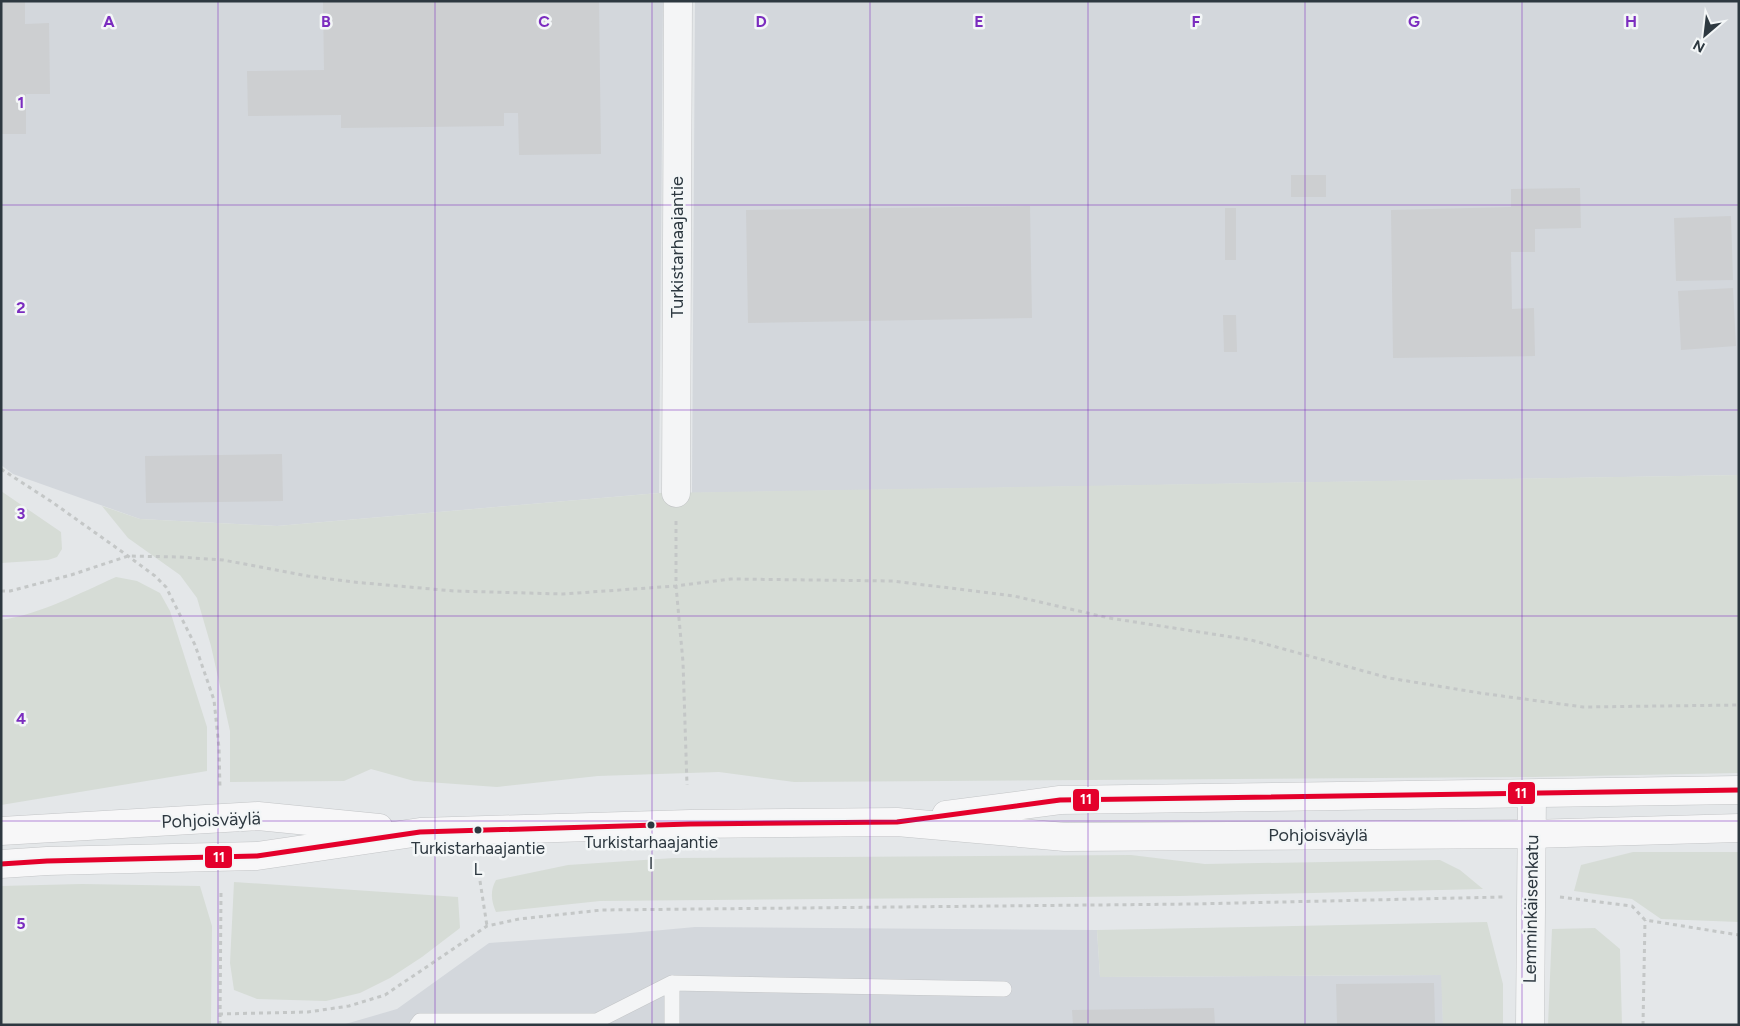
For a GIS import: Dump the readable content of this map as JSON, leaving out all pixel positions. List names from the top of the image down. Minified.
{"streets":{"main road":["Pohjoisväylä"],"street":["Turkistarhaajantie","Lemminkäisenkatu"]},"crossings":[["Pohjoisväylä","Lemminkäisenkatu"]],"places":["Turkistarhaajantie I","Turkistarhaajantie L"],"lines":["transit line 11"],"north":"bottom left","grid":{"columns":["A","B","C","D","E","F","G","H"],"rows":["1","2","3","4","5"]}}
